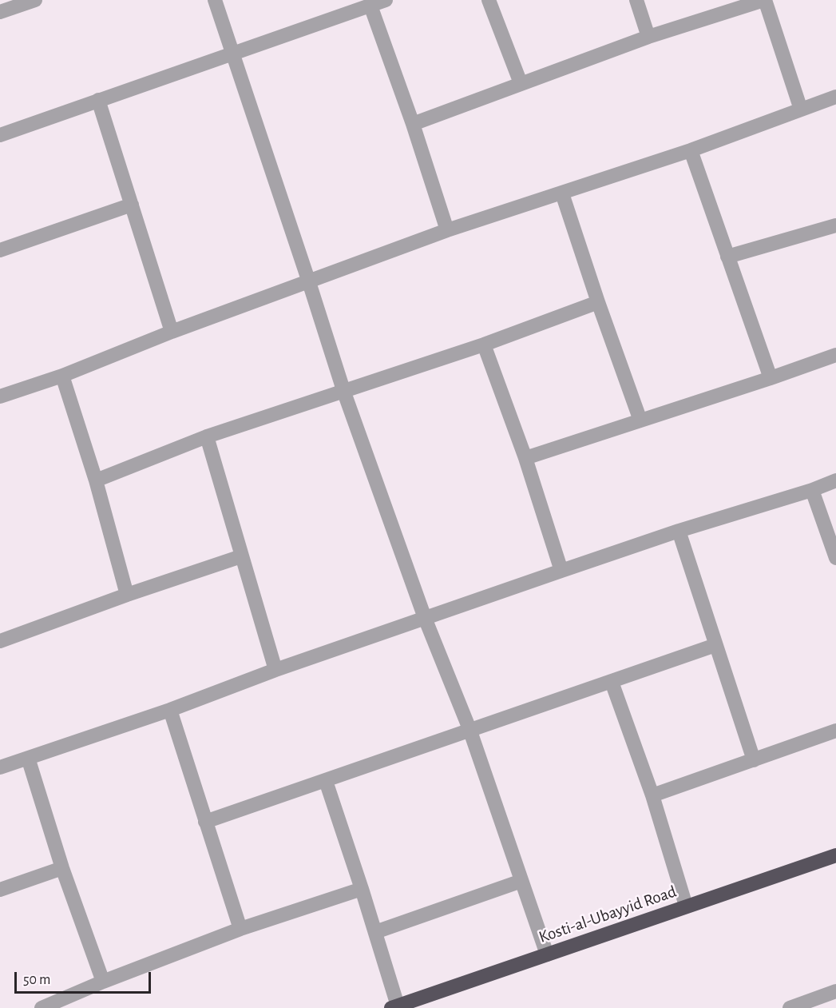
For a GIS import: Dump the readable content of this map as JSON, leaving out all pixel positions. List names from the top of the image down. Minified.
{"streets":{"highway":["Kosti-al-Ubayyid Road"]},"scale_bar":"50 m"}
